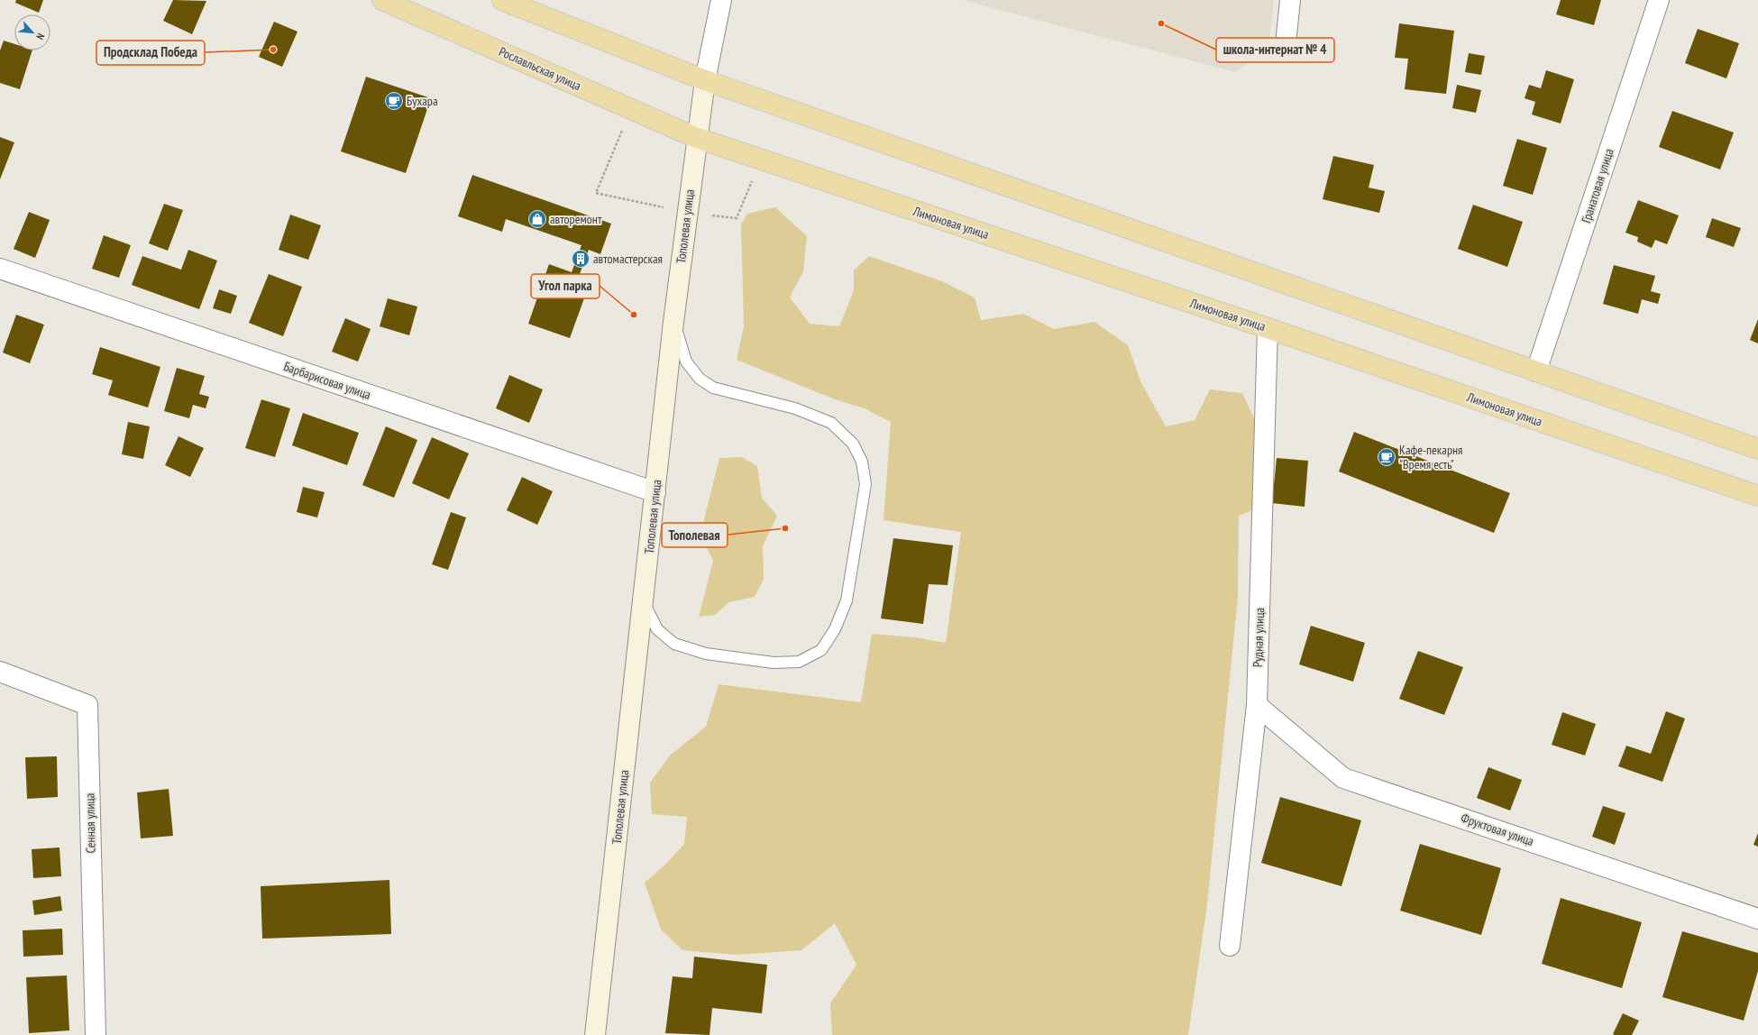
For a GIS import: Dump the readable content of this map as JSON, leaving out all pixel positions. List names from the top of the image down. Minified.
{"streets":{"highway":["Рославльская улица","Лимоновая улица"],"main road":["Тополевая улица"],"street":["Гранатовая улица","Барбарисовая улица","Рудная улица","Сенная улица","Фруктовая улица"]},"crossings":[["Рославльская улица","Лимоновая улица"],["Рославльская улица","Тополевая улица"],["Лимоновая улица","Тополевая улица"],["Лимоновая улица","Рудная улица"],["Тополевая улица","Барбарисовая улица"],["Рудная улица","Фруктовая улица"]],"places":{"other":["школа-интернат № 4","Продсклад Победа","Угол парка","Тополевая"],"cafe":["Бухара","Кафе-пекарня \"Время есть\""],"shop":["авторемонт"],"building":["автомастерская"]},"north":"bottom right"}
